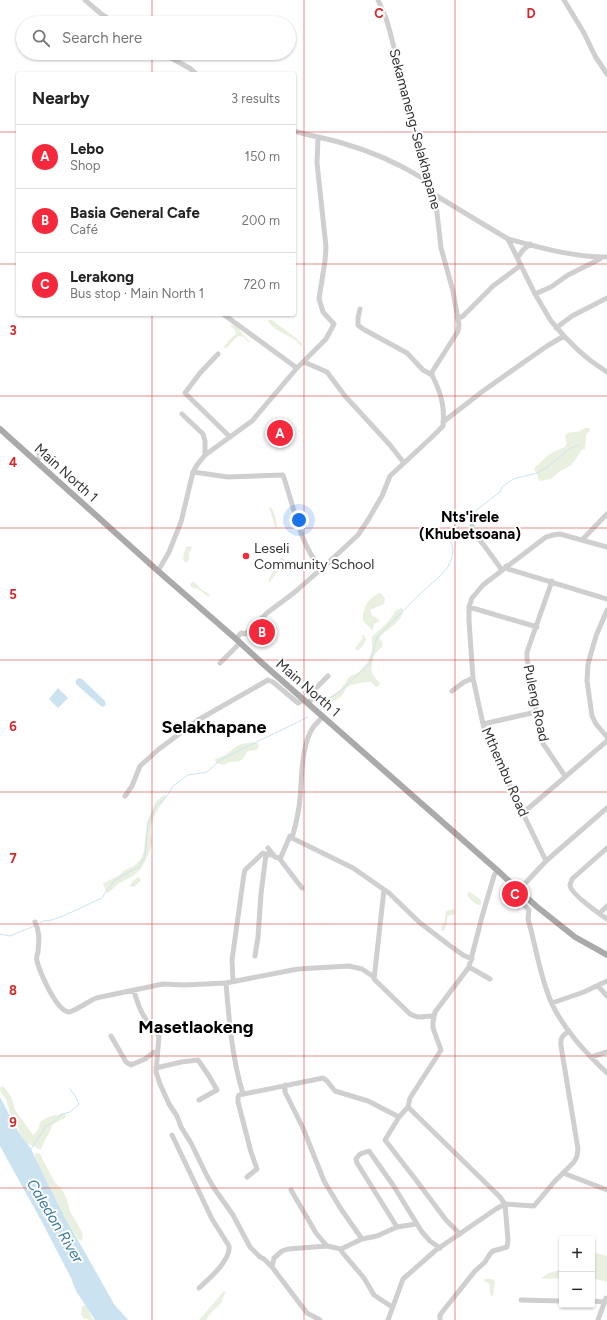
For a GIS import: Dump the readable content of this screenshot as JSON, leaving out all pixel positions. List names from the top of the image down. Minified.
{"streets":{"main road":["Main North 1"],"street":["Sekamaneng-Selakhapane","Puleng Road","Mthembu Road"]},"districts":["Nts'irele (Khubetsoana)","Selakhapane","Masetlaokeng"],"water":["Caledon River"],"places":["Leseli Community School"],"page":{"search":"Search here","heading":["Nearby","3 results"],"list":[{"mark":"A","name":"Lebo","note":"Shop","value":"150 m"},{"mark":"B","name":"Basia General Cafe","note":"Café","value":"200 m"},{"mark":"C","name":"Lerakong","note":"Bus stop · Main North 1","value":"720 m"}],"pins":["A","B","C"],"map_buttons":["+","−"]},"grid":{"columns":["C","D"],"rows":["3","4","5","6","7","8","9"]}}
